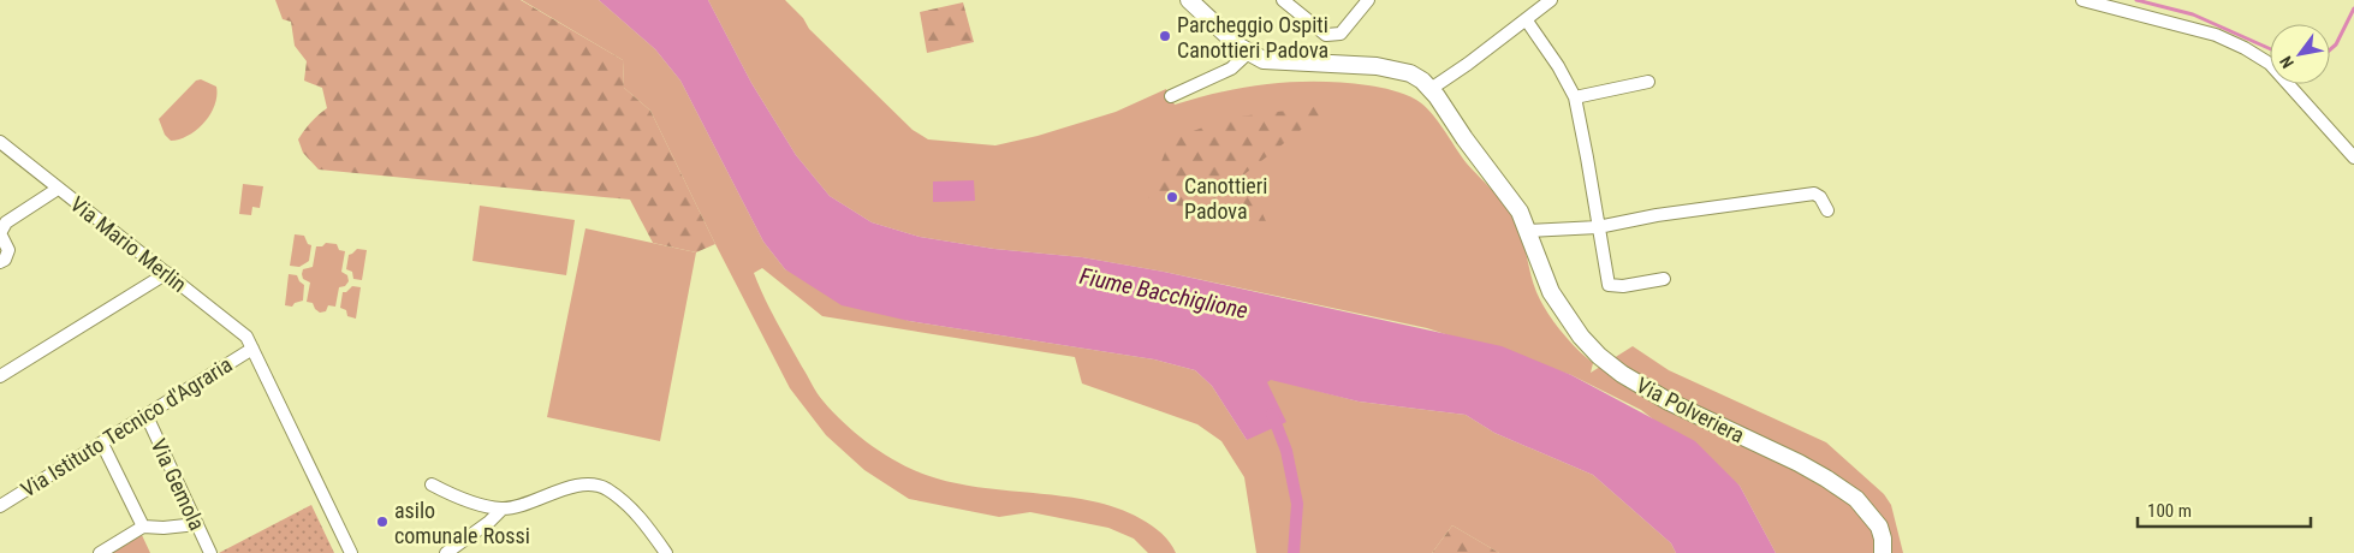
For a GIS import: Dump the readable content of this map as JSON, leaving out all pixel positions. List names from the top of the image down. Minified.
{"streets":{"street":["Via Mario Merlin","Via Polveriera","Via Istituto Tecnico d'Agraria","Via Gemola"]},"crossings":[["Via Mario Merlin","Via Istituto Tecnico d'Agraria"],["Via Istituto Tecnico d'Agraria","Via Gemola"]],"water":["Fiume Bacchiglione"],"places":["Parcheggio Ospiti Canottieri Padova","Canottieri Padova","asilo comunale Rossi"],"scale_bar":"100 m","north":"bottom left"}
